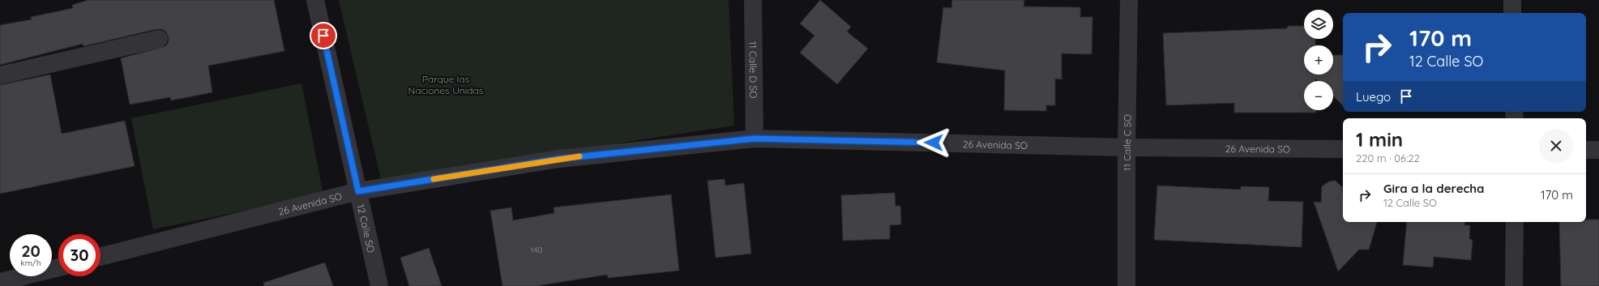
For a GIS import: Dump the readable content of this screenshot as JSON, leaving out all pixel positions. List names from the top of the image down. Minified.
{"streets":{"street":["11 Calle D SO","11 Calle C SO","26 Avenida SO","12 Calle SO"]},"crossings":[["11 Calle D SO","26 Avenida SO"],["11 Calle C SO","26 Avenida SO"],["26 Avenida SO","12 Calle SO"]],"parks":["Parque las Naciones Unidas"],"house_numbers":["140"],"page":{"map_buttons":["+","−"],"turn":["170 m","12 Calle SO"],"then":"Luego","heading":["1 min","220 m · 06:22"],"list":[{"name":"Gira a la derecha","note":"12 Calle SO","value":"170 m"}],"speed":"20 km/h","limit":"30"}}
